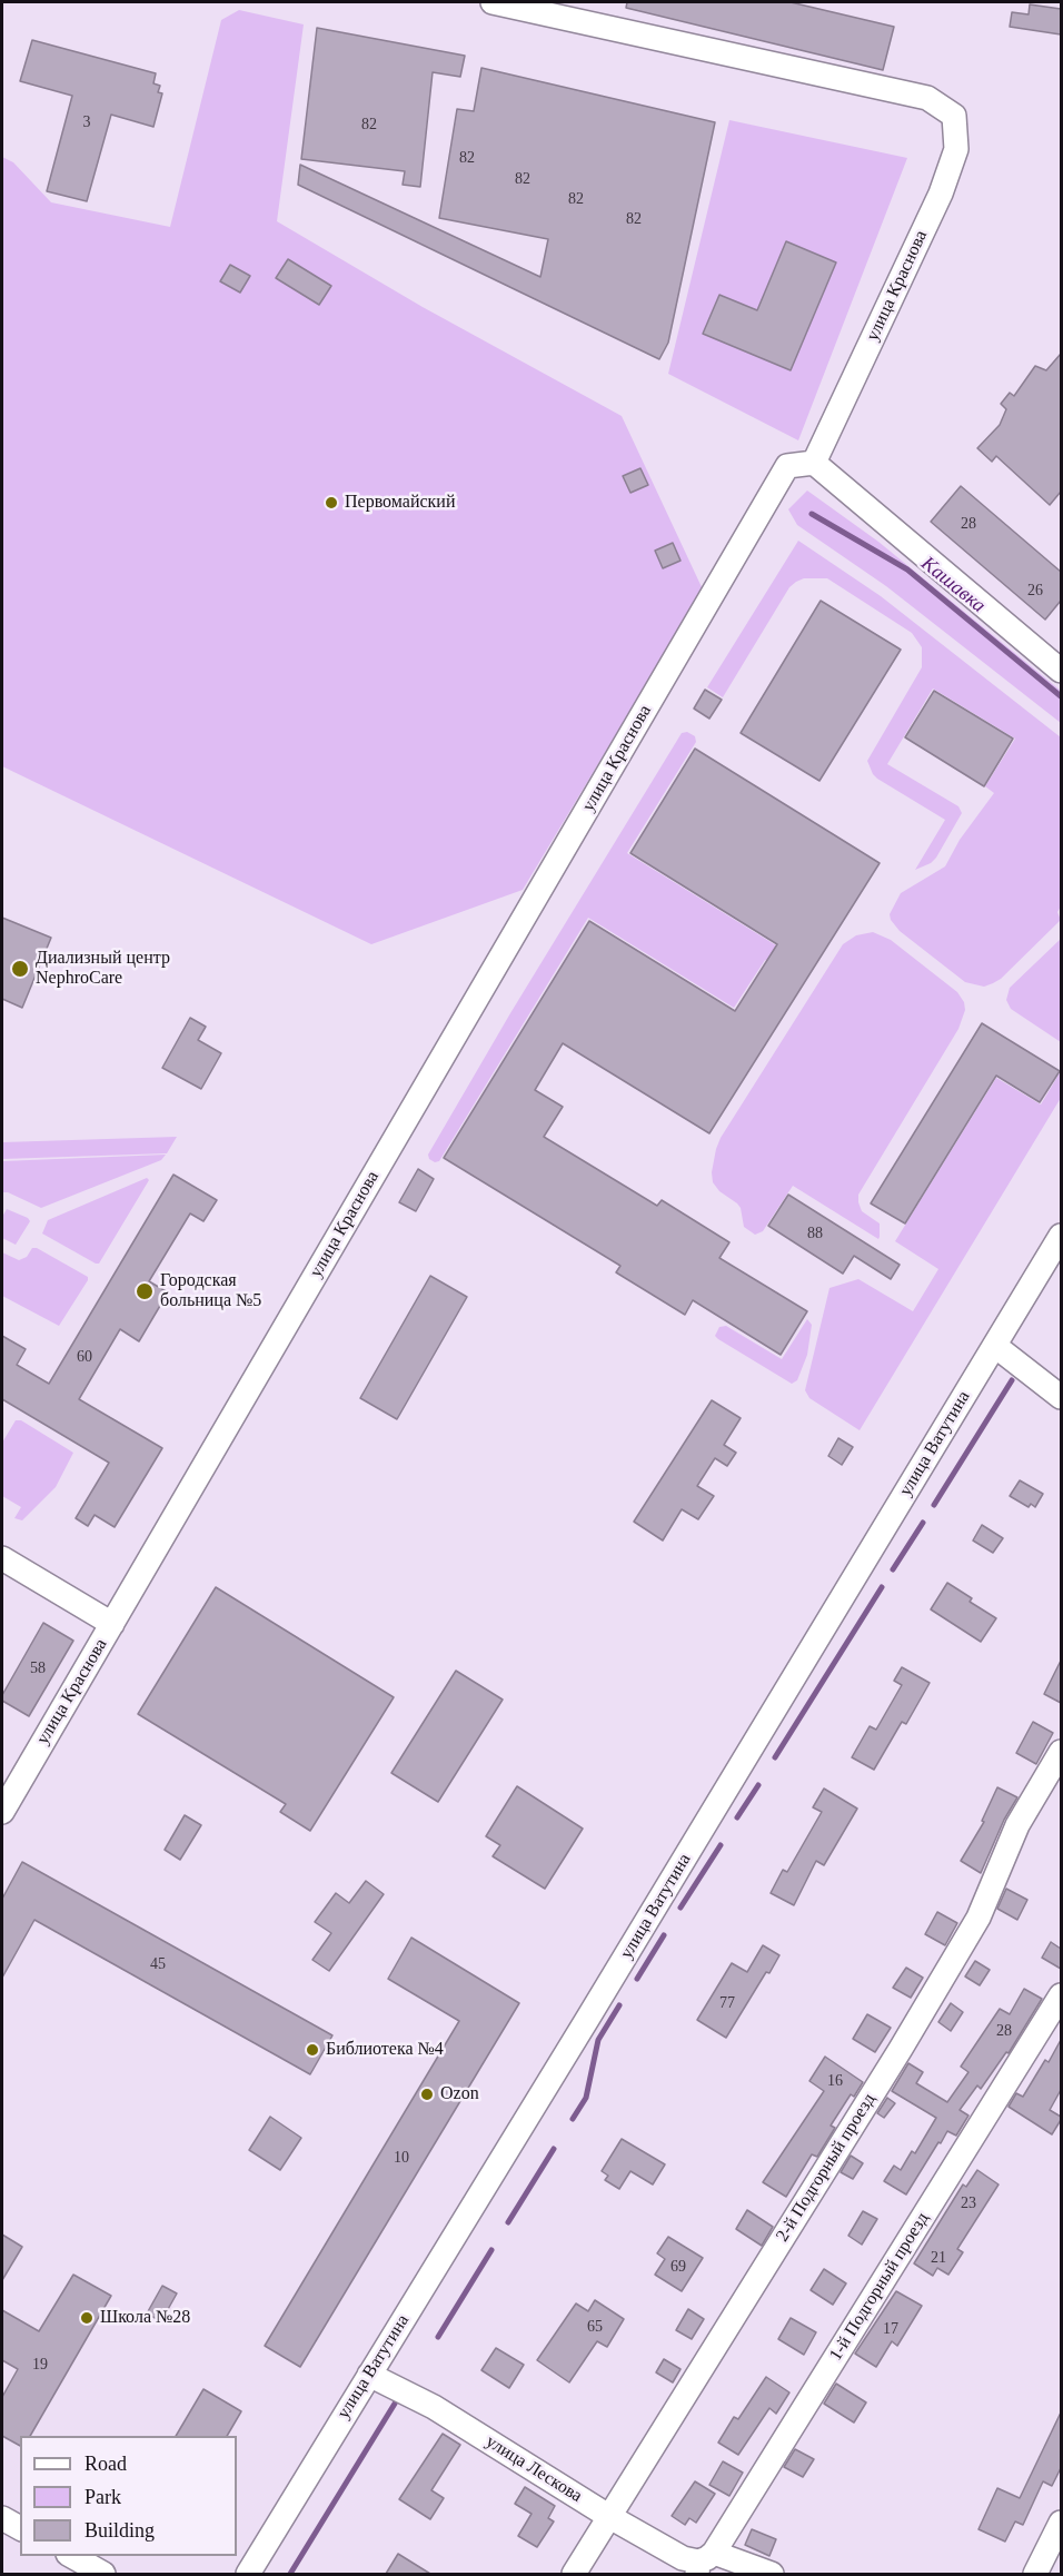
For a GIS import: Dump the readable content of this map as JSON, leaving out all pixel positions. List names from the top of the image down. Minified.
{"streets":{"street":["улица Краснова","улица Ватутина","2-й Подгорный проезд","1-й Подгорный проезд","улица Лескова"]},"crossings":[["улица Ватутина","улица Лескова"],["2-й Подгорный проезд","улица Лескова"],["1-й Подгорный проезд","улица Лескова"]],"water":["Кашавка"],"places":["Первомайский","Диализный центр NephroCare","Городская больница №5","Библиотека №4","Ozon","Школа №28"],"house_numbers":["3","82","82","82","82","82","28","26","88","60","58","45","77","28","16","10","23","21","69","65","17","19"],"legend":["Road","Park","Building"]}
